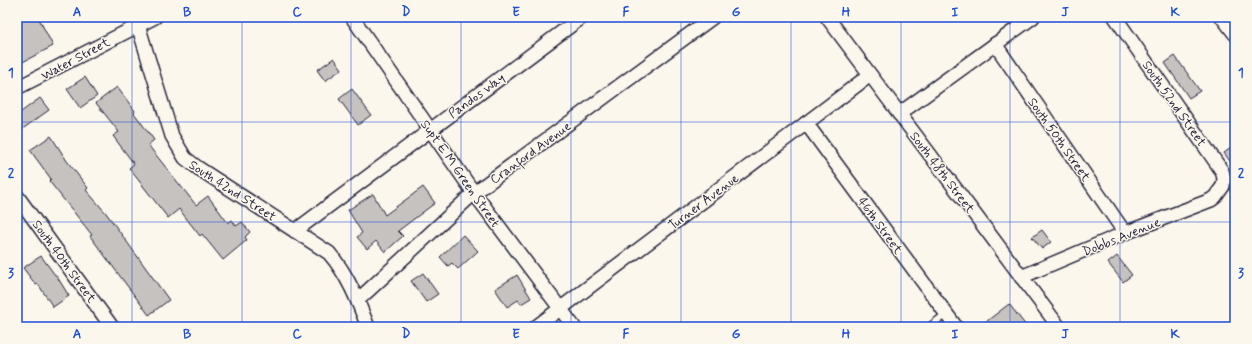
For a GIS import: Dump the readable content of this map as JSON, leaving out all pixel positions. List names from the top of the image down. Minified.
{"streets":{"street":["Water Street","Pandos Way","South 52nd Street","South 50th Street","Cranford Avenue","South 48th Street","Supt E M Green Street","South 42nd Street","Turner Avenue","46th Street","Dobbs Avenue","South 40th Street"]},"crossings":[["Water Street","South 42nd Street"],["Pandos Way","Supt E M Green Street"],["Pandos Way","South 42nd Street"],["South 52nd Street","Dobbs Avenue"],["South 50th Street","Dobbs Avenue"],["Cranford Avenue","Supt E M Green Street"],["Cranford Avenue","South 42nd Street"],["South 48th Street","Turner Avenue"],["South 48th Street","Dobbs Avenue"],["Supt E M Green Street","Turner Avenue"],["Turner Avenue","46th Street"]],"grid":{"columns":["A","B","C","D","E","F","G","H","I","J","K"],"rows":["1","2","3"]}}
